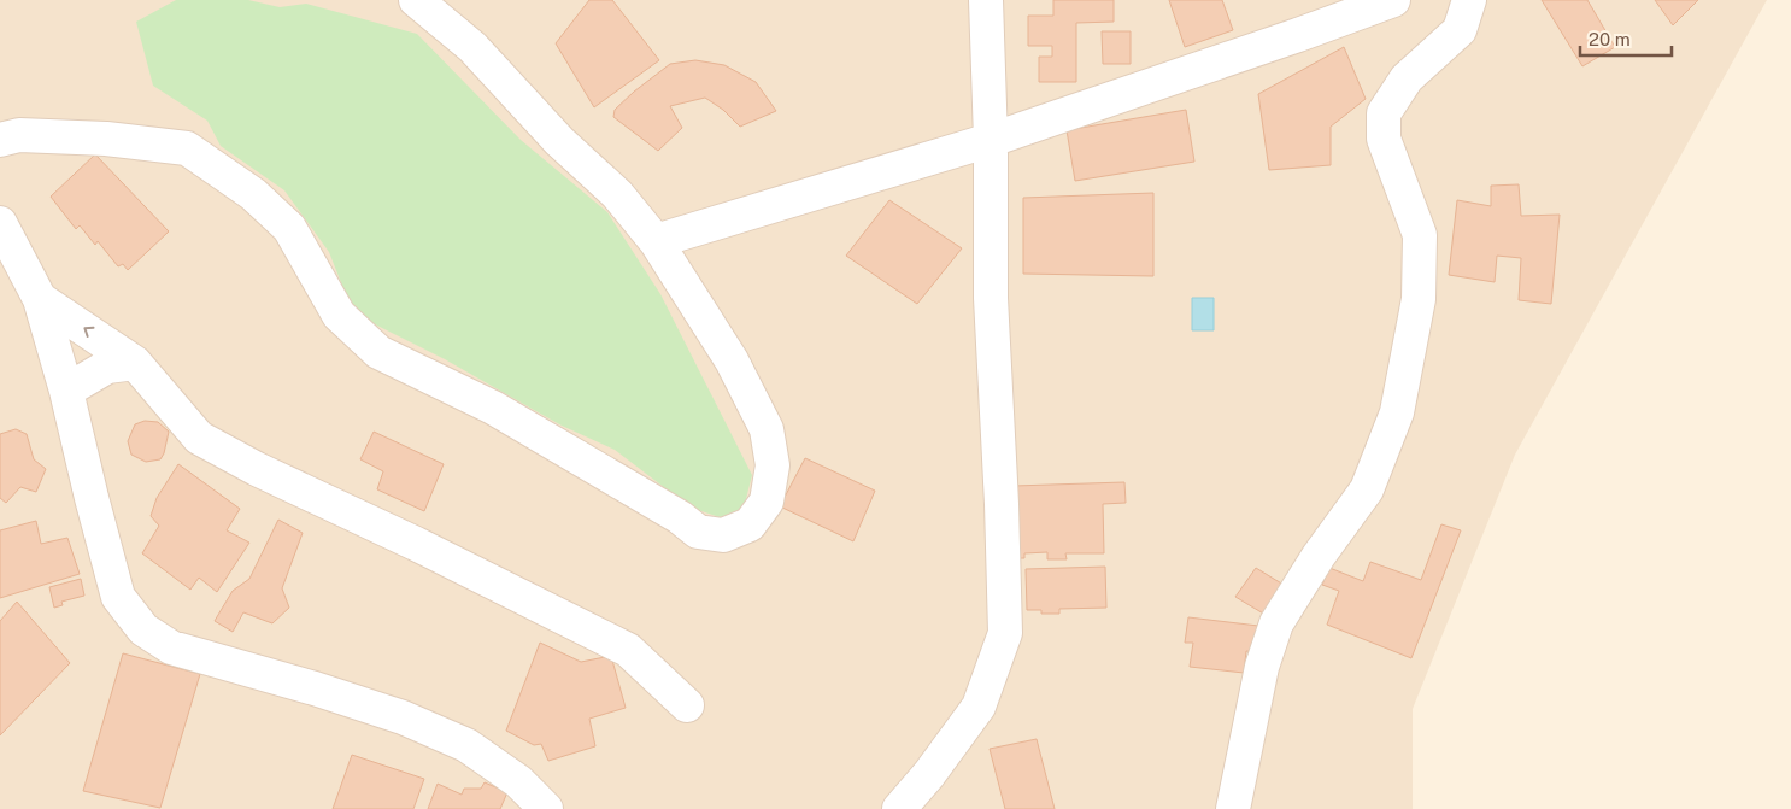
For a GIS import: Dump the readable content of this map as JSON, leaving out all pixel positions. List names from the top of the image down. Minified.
{"scale_bar":"20 m"}
